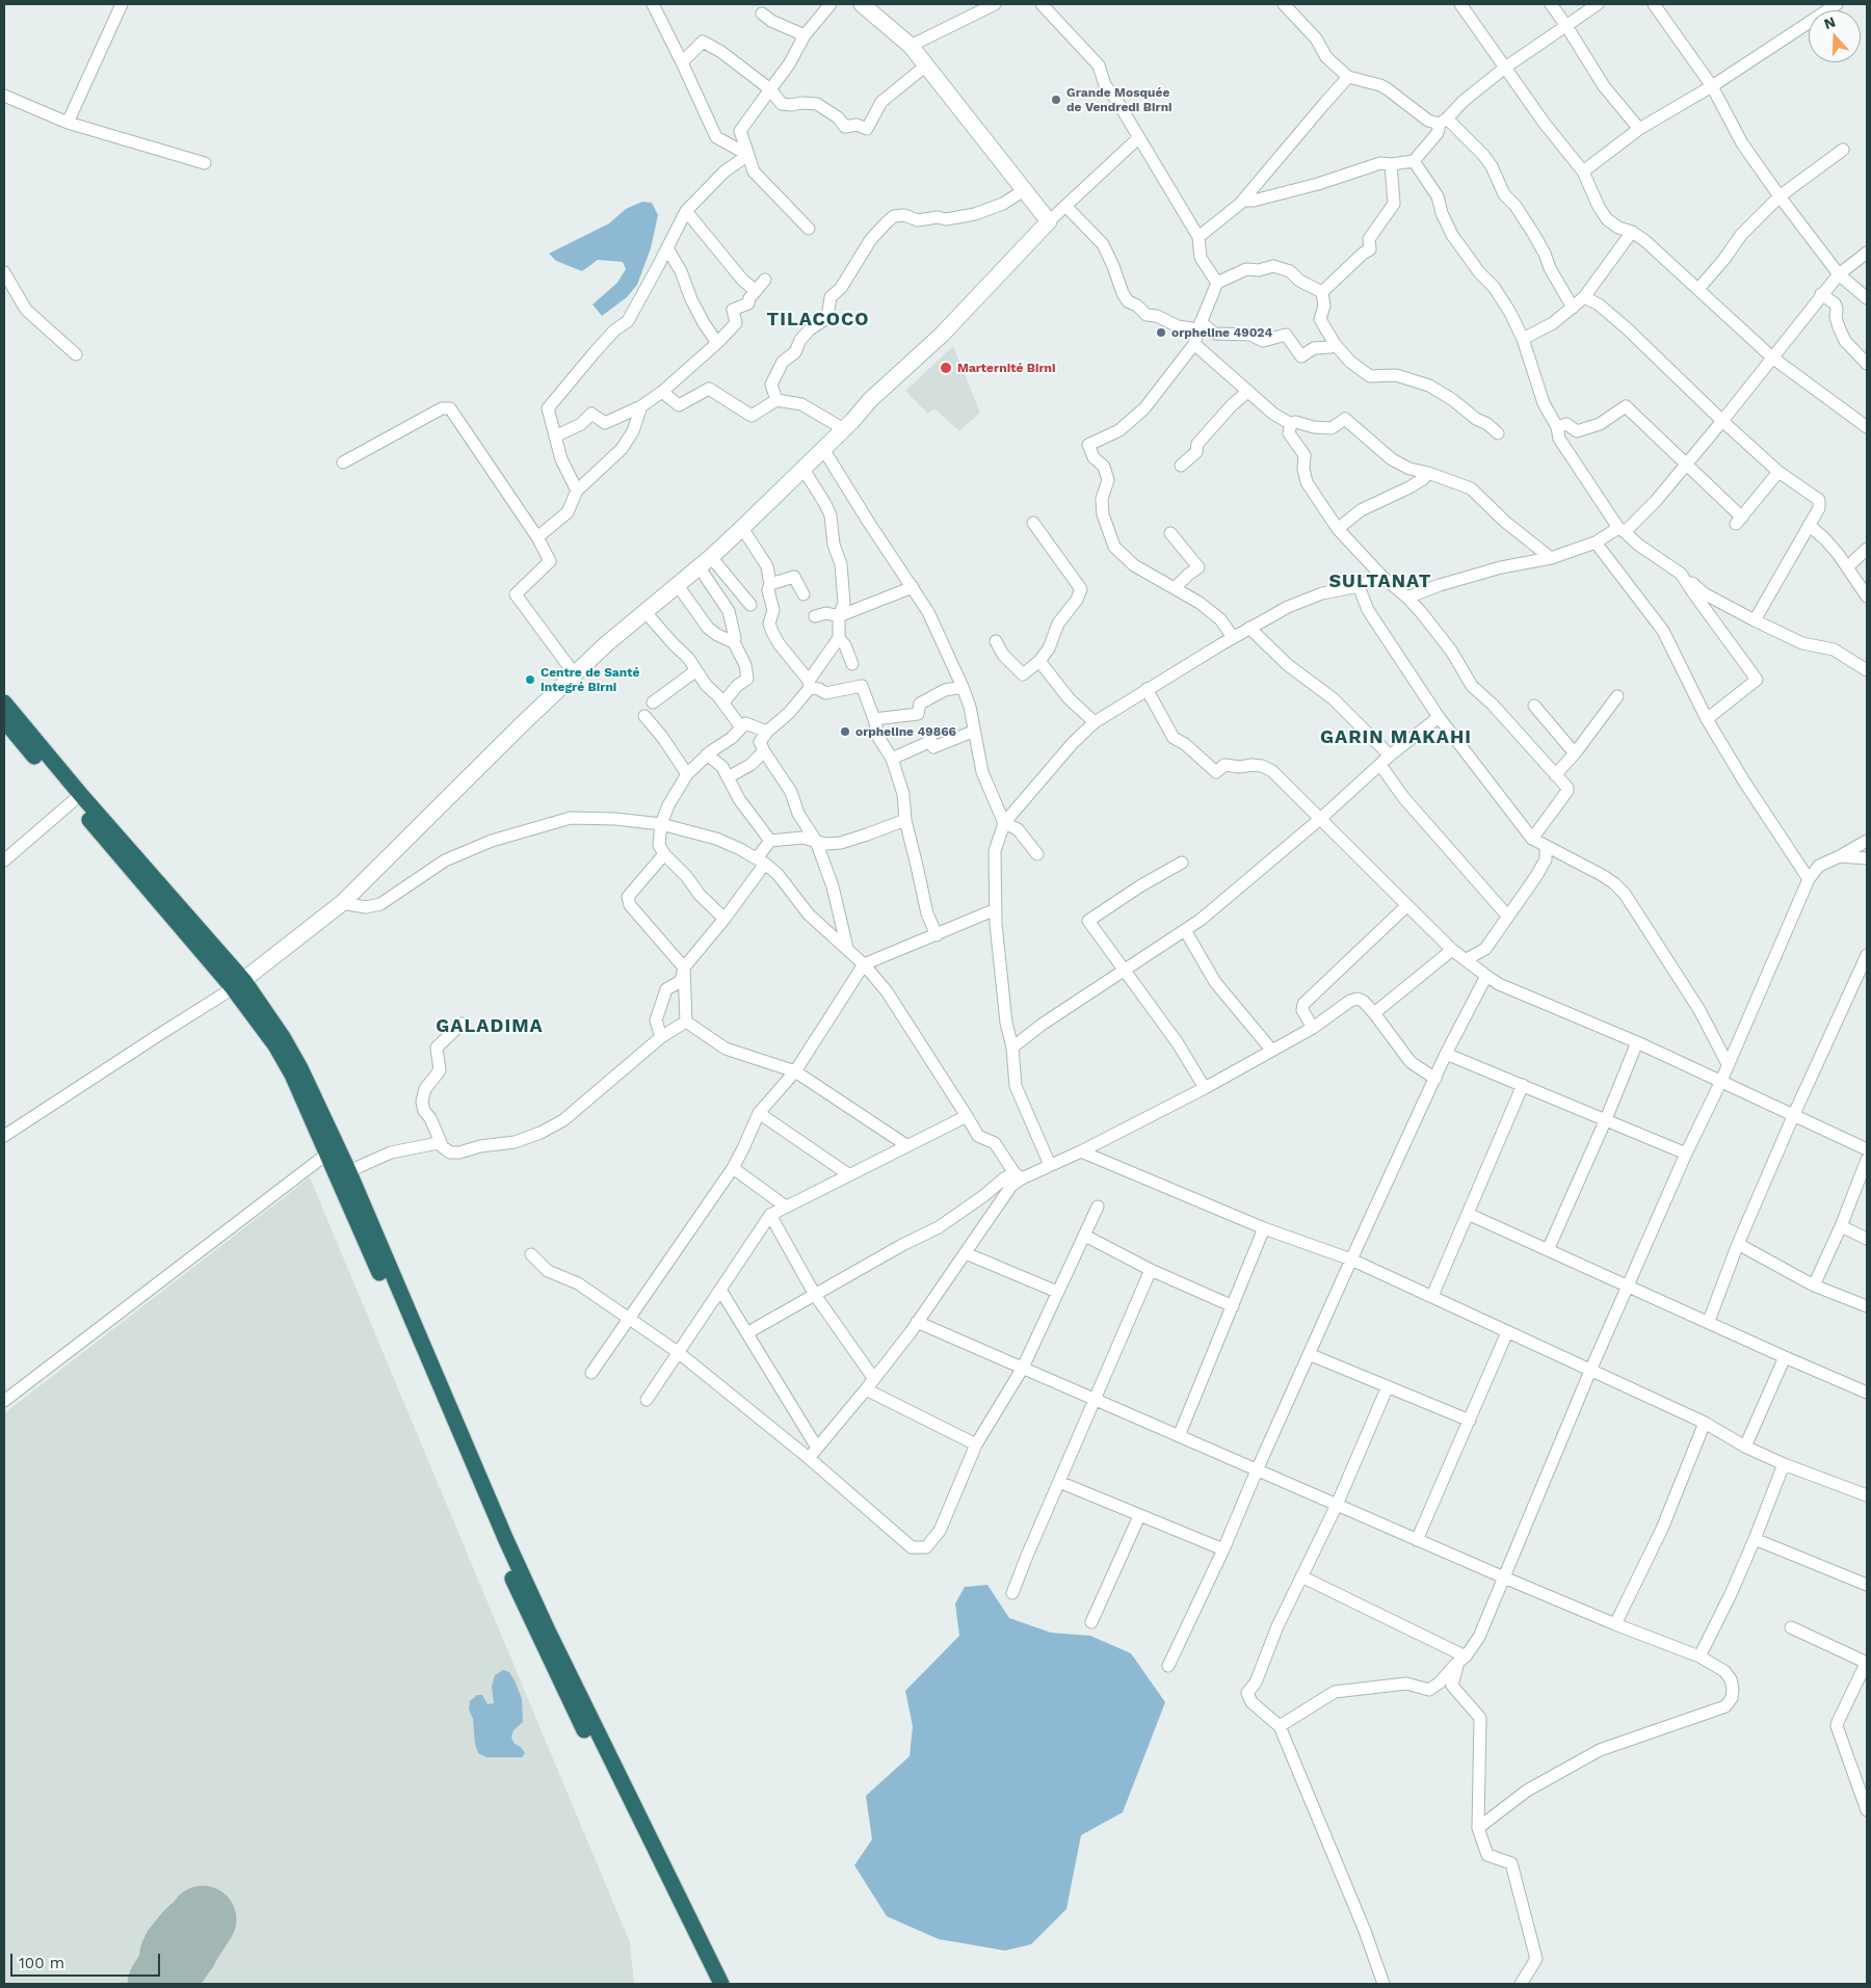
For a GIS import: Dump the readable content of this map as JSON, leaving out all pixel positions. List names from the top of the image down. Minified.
{"districts":["TILACOCO","SULTANAT","GARIN MAKAHI","GALADIMA"],"places":["Grande Mosquée de Vendredi Birni","orpheline 49024","Marternité Birni","Centre de Santé Integré Birni","orpheline 49866"],"scale_bar":"100 m","north":"top"}
